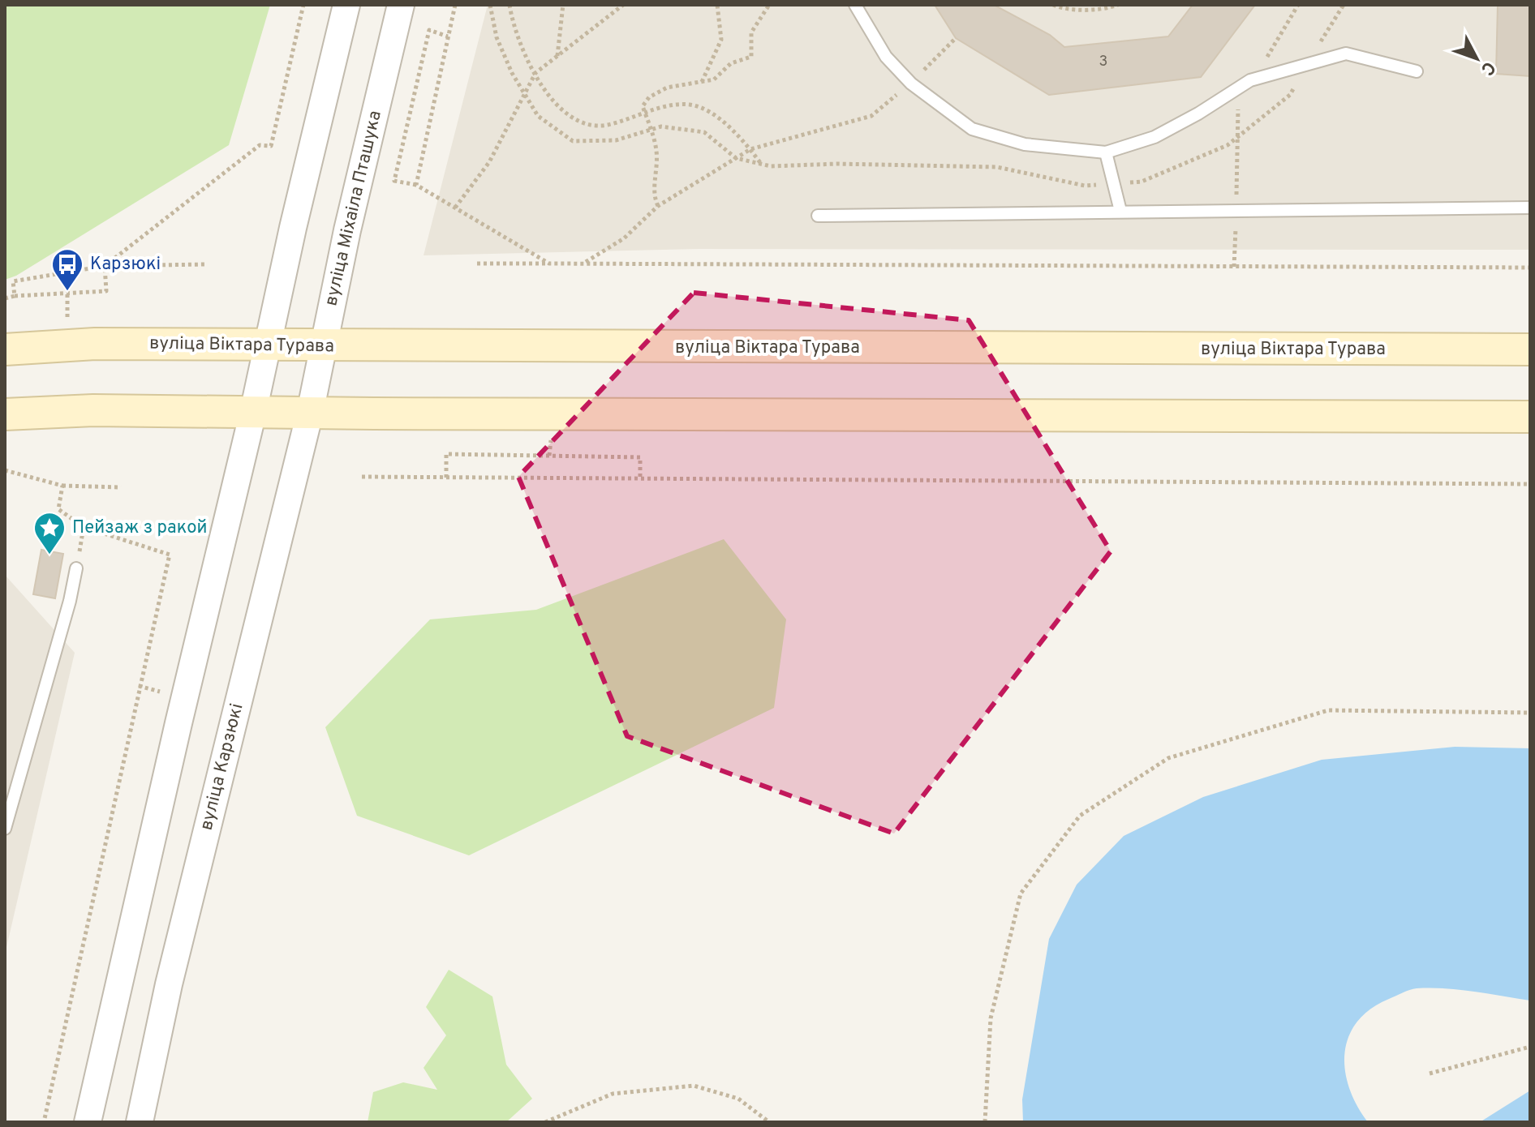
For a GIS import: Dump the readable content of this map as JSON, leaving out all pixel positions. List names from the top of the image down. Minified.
{"streets":{"main road":["вуліца Віктара Турава"],"street":["вуліца Міхаіла Пташука","вуліца Карзюкі"]},"crossings":[["вуліца Міхаіла Пташука","вуліца Віктара Турава"],["вуліца Міхаіла Пташука","вуліца Карзюкі"]],"places":{"bus stop":["Карзюкі"],"place":["Пейзаж з ракой"]},"house_numbers":["3"],"north":"bottom right"}
